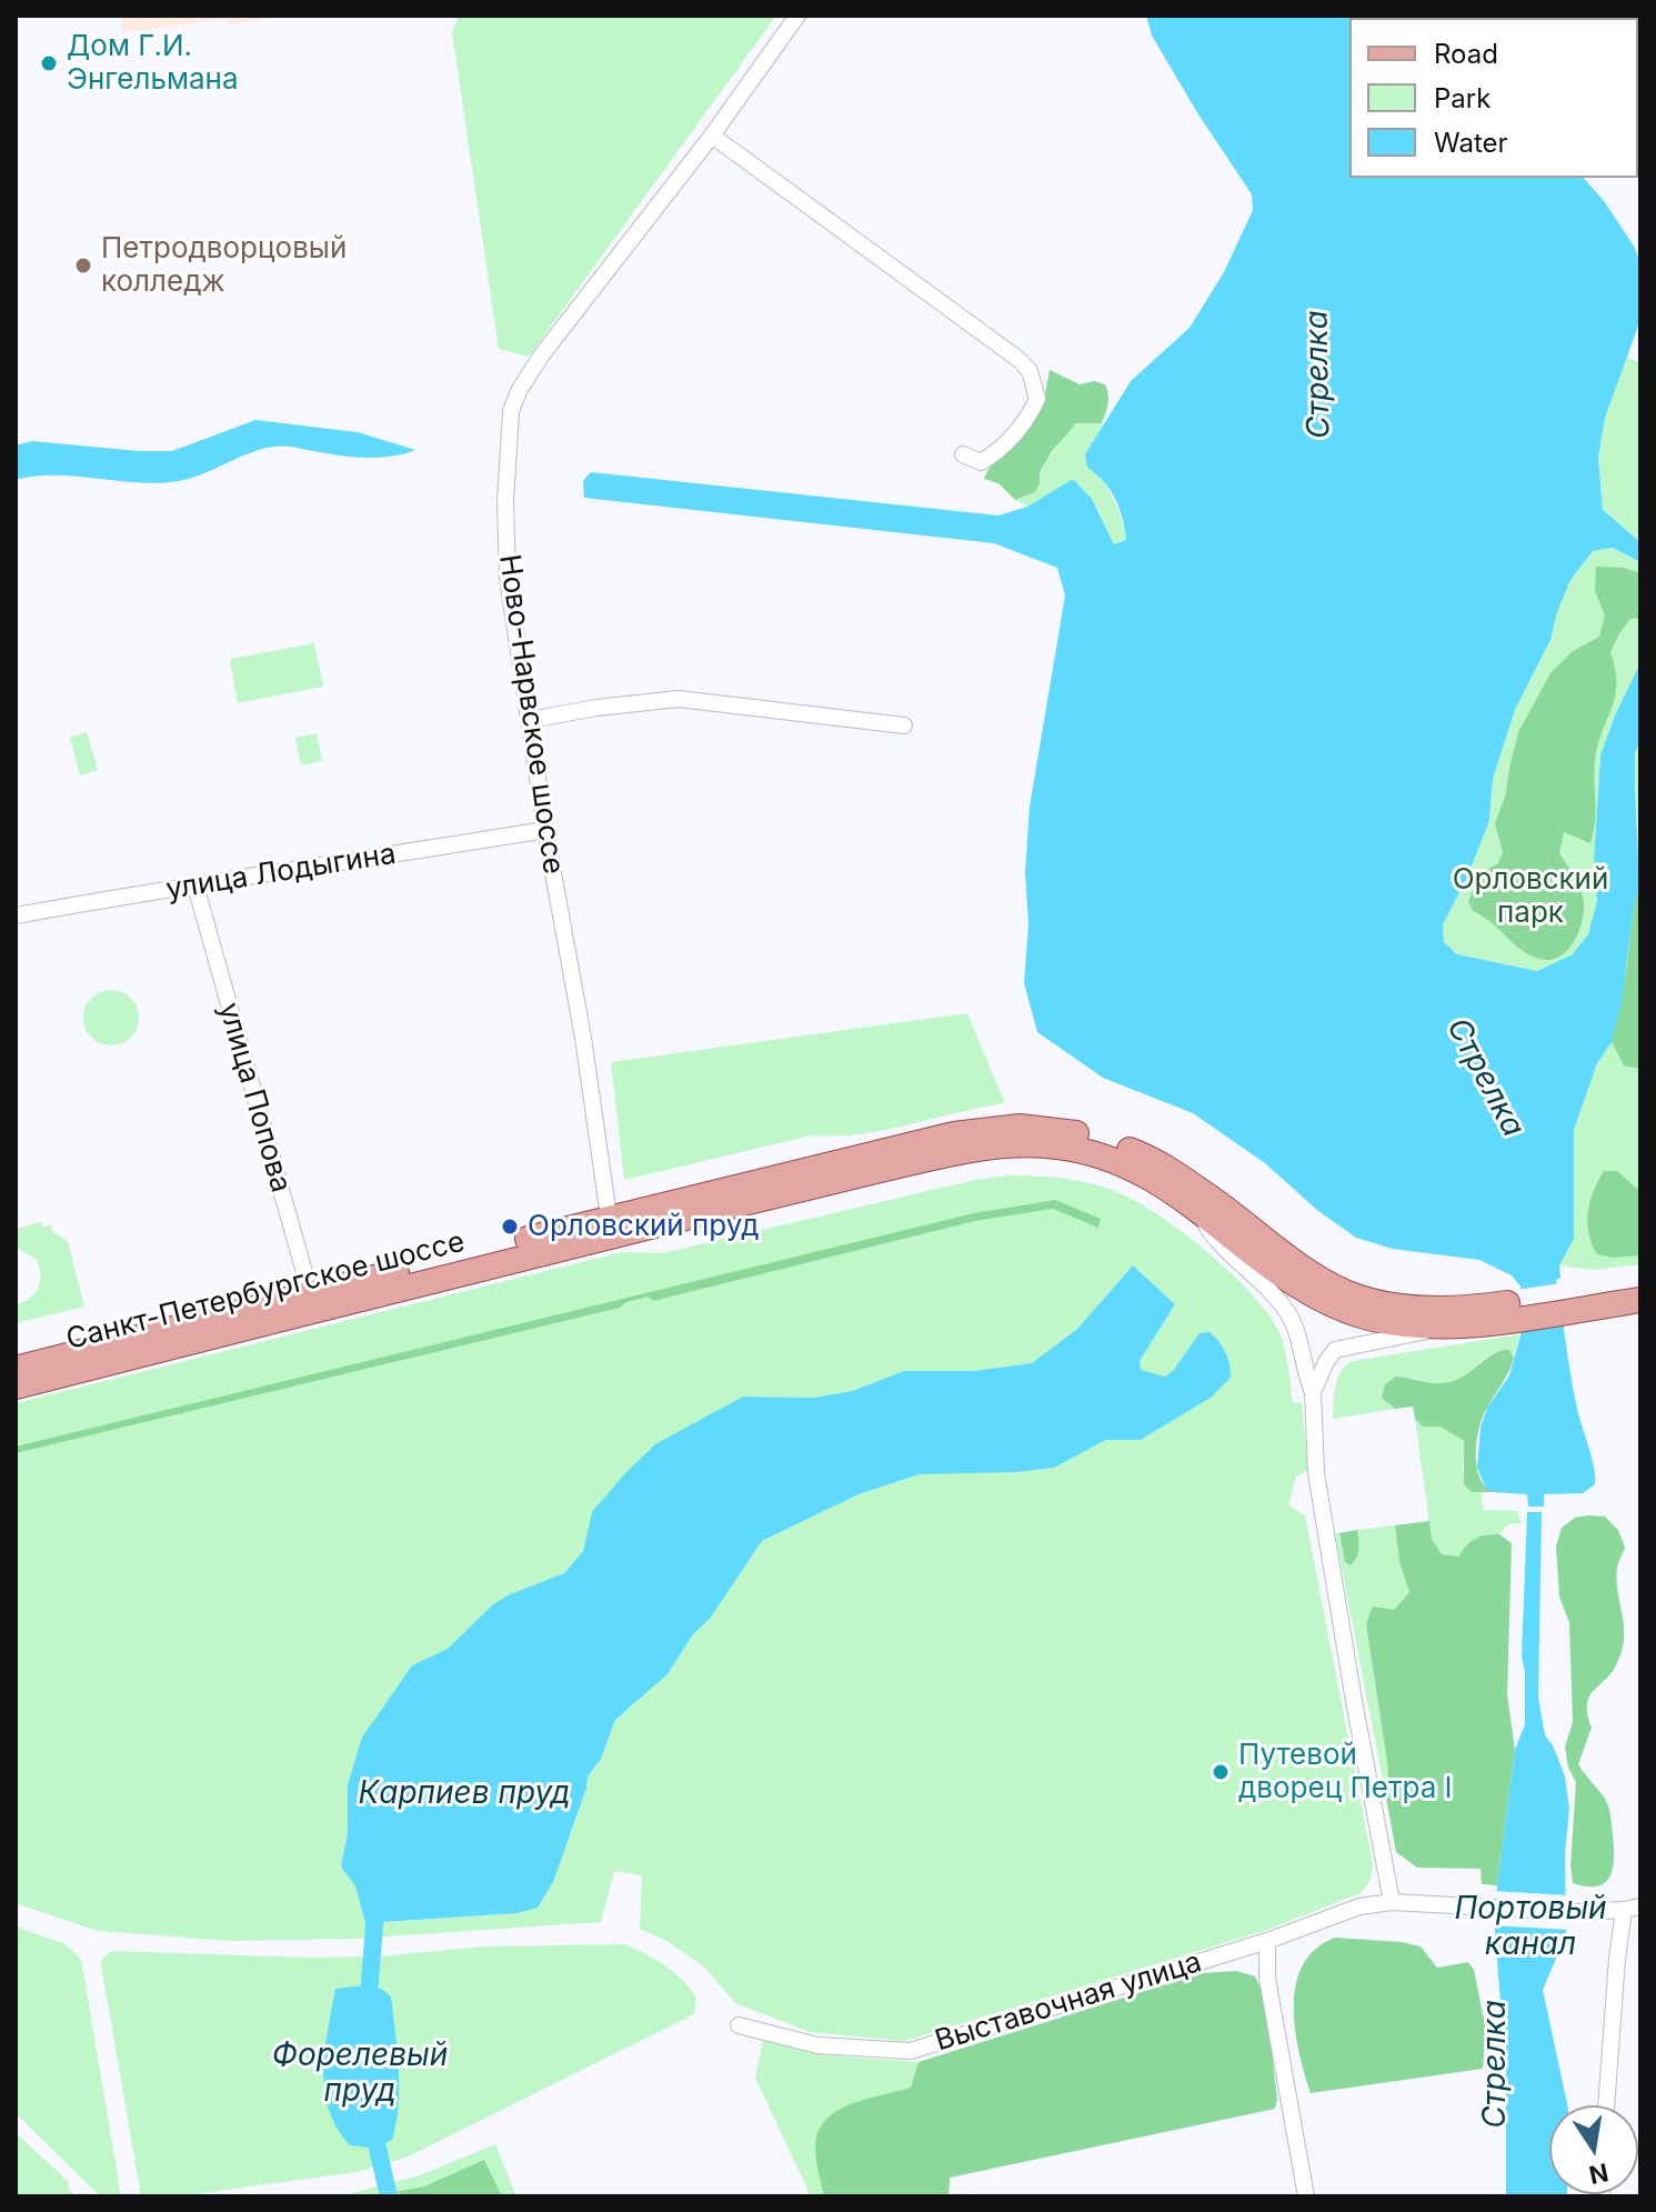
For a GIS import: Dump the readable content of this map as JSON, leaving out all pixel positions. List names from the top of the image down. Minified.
{"streets":{"main road":["Санкт-Петербургское шоссе"],"street":["Ново-Нарвское шоссе","улица Лодыгина","улица Попова","Выставочная улица"]},"crossings":[["Ново-Нарвское шоссе","улица Лодыгина"],["Ново-Нарвское шоссе","Санкт-Петербургское шоссе"],["улица Лодыгина","улица Попова"],["улица Попова","Санкт-Петербургское шоссе"]],"water":["Стрелка","Карпиев пруд","Портовый канал","Форелевый пруд"],"parks":["Орловский парк"],"places":["Дом Г.И. Энгельмана","Петродворцовый колледж","Орловский пруд","Путевой дворец Петра I"],"legend":["Road","Park","Water"],"north":"bottom"}
